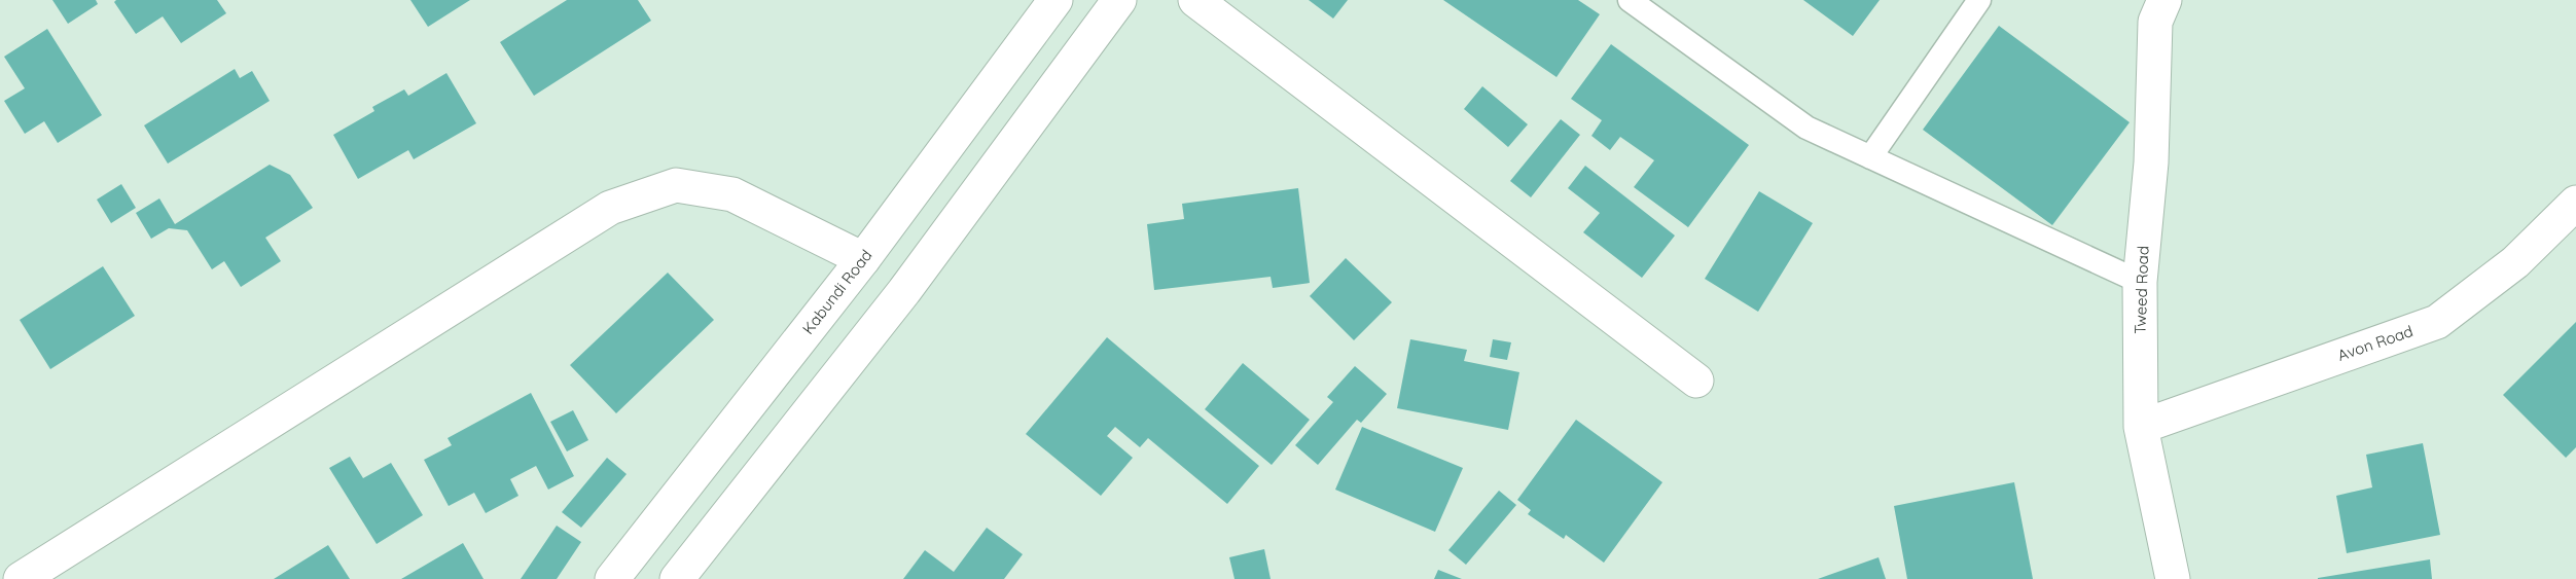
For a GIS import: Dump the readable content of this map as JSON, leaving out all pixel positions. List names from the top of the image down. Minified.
{"streets":{"street":["Tweed Road","Kabundi Road","Avon Road"]},"crossings":[["Tweed Road","Avon Road"]]}
